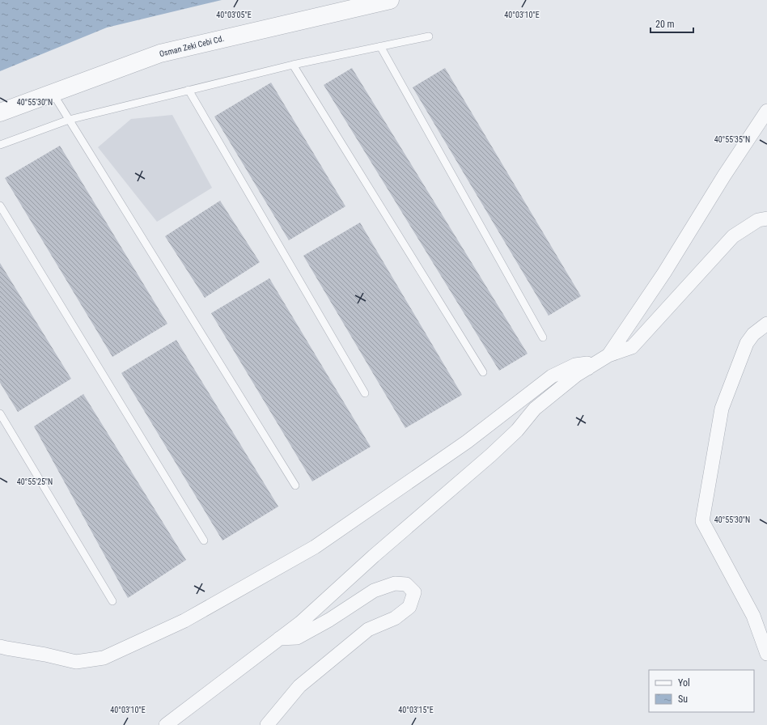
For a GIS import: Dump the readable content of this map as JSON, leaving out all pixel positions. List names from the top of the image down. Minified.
{"streets":{"street":["Osman Zeki Cebi Cd."]},"legend":["Yol","Su"],"scale_bar":"20 m","coordinates":["40°03'05\"E","40°03'10\"E","40°55'30\"N","40°55'35\"N","40°55'25\"N","40°03'15\"E"]}
